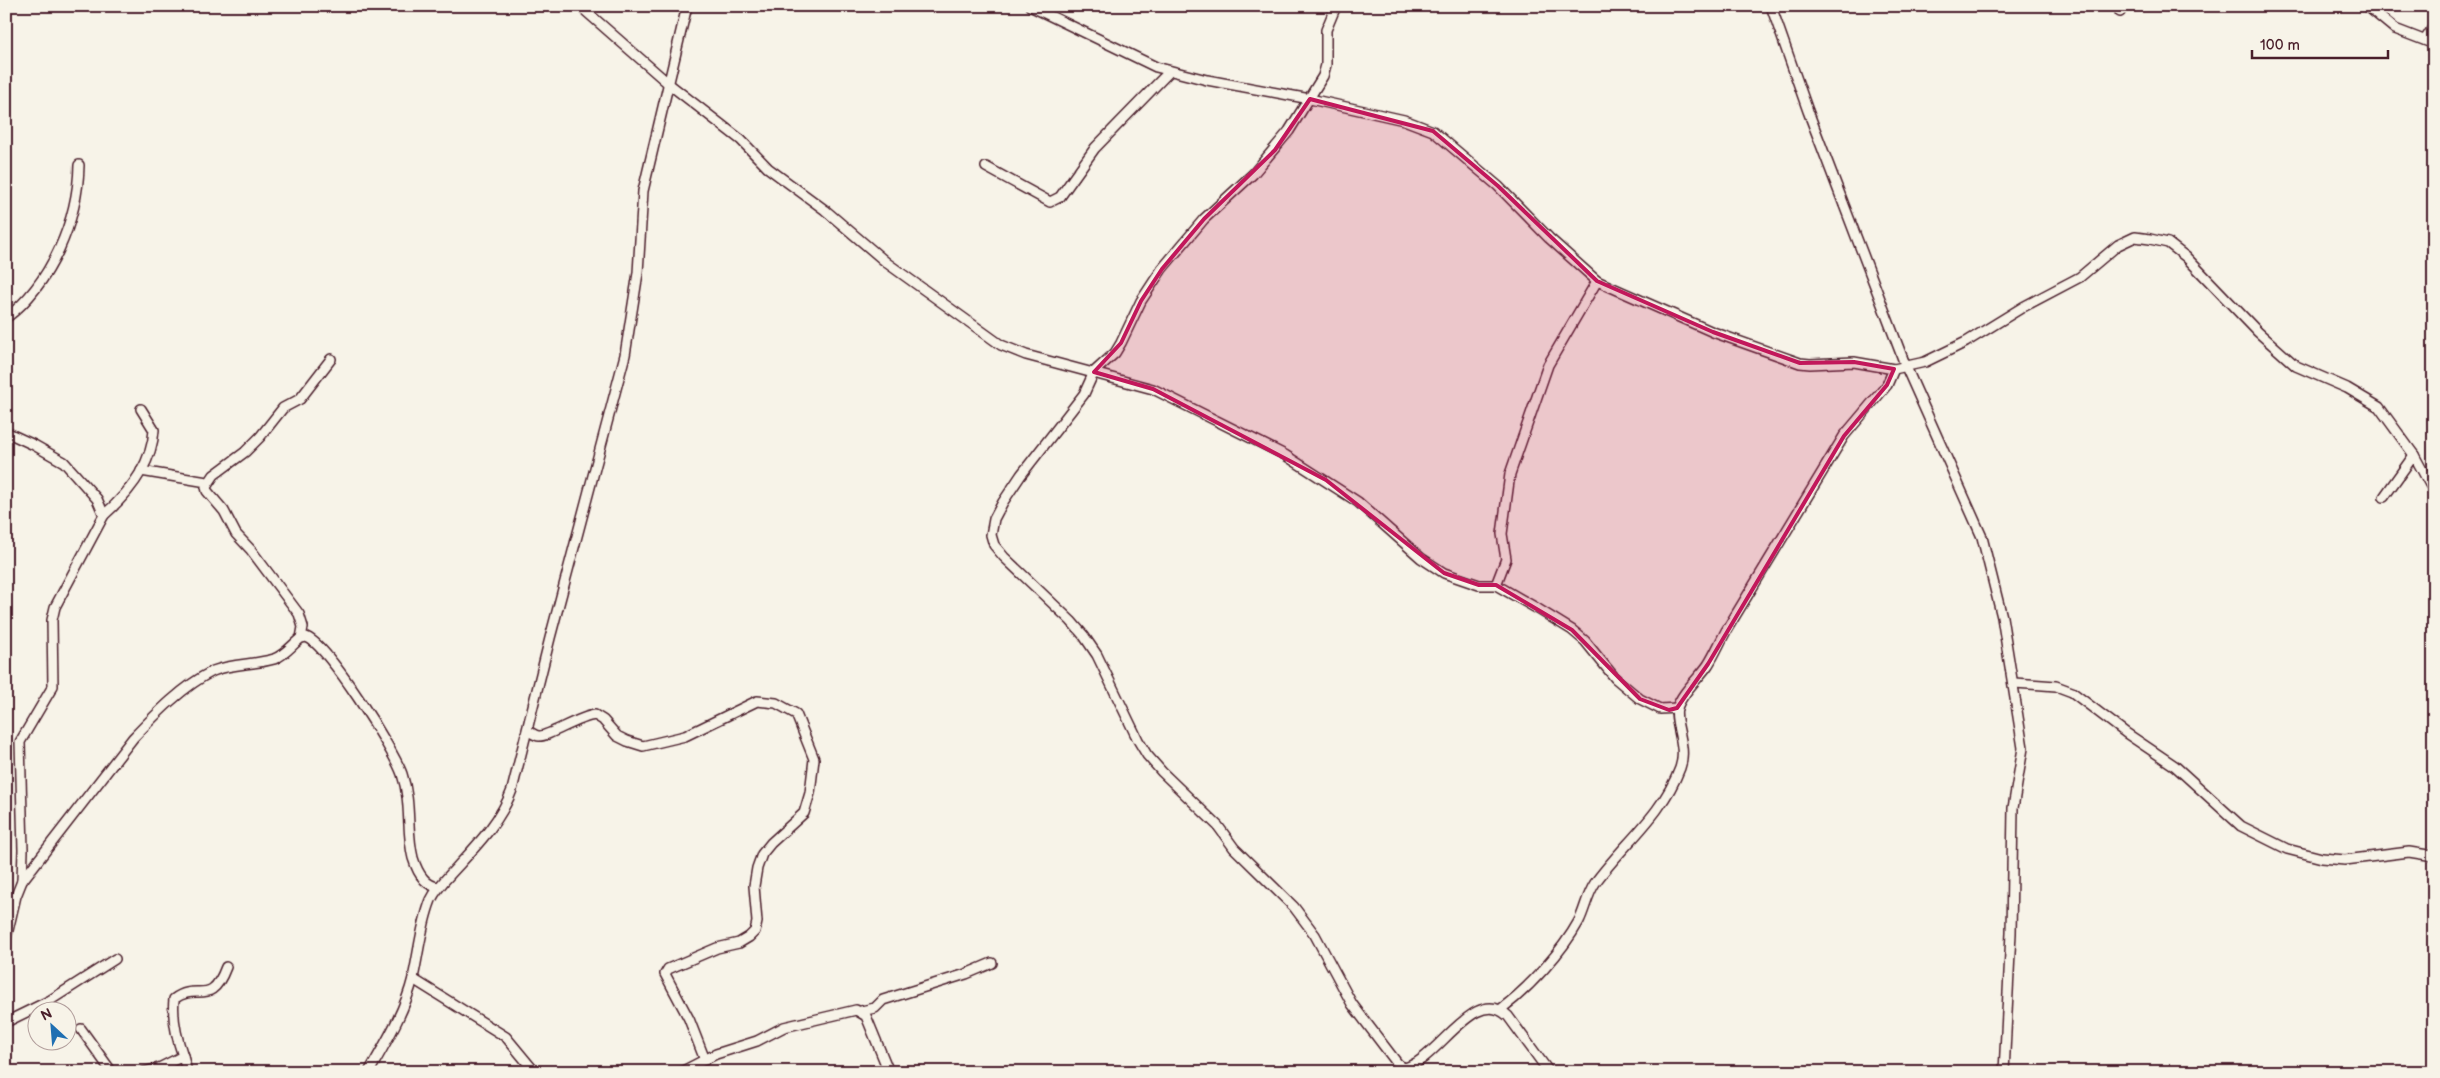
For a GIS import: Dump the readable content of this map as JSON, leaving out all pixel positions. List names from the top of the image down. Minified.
{"scale_bar":"100 m","north":"top left"}
